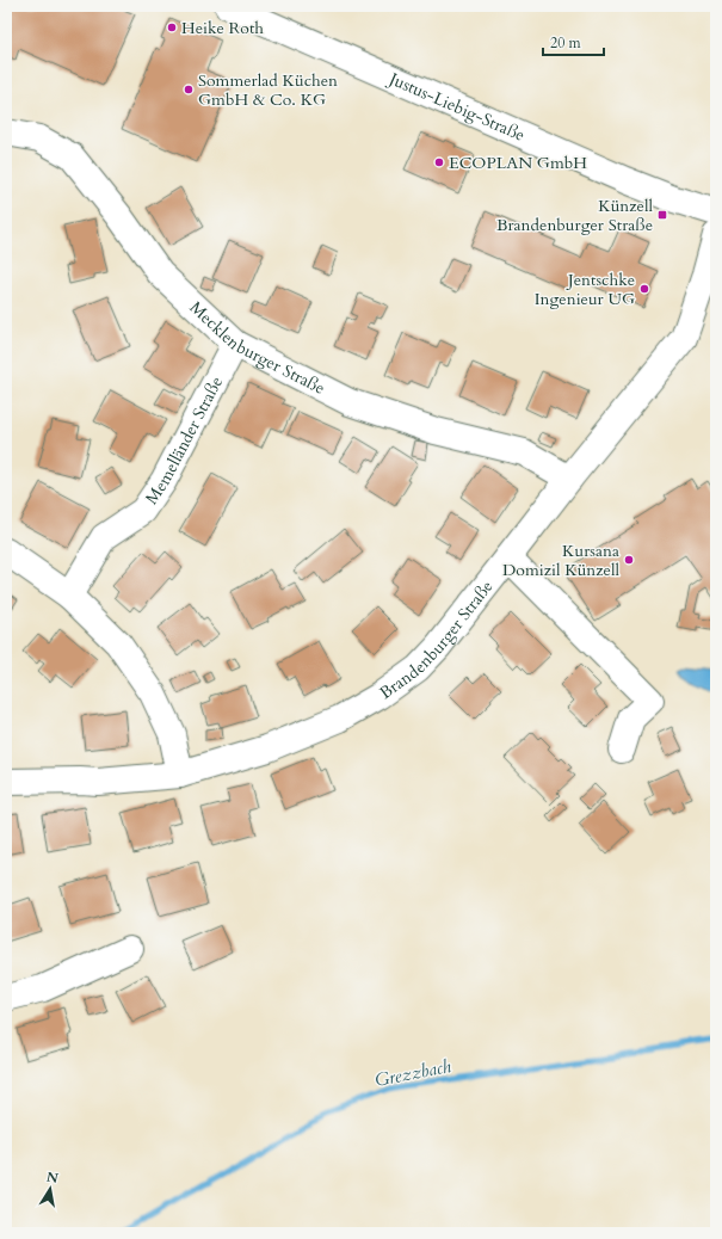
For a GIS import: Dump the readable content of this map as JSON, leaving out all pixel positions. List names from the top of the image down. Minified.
{"streets":{"street":["Justus-Liebig-Straße","Mecklenburger Straße","Memelländer Straße","Brandenburger Straße"]},"crossings":[["Mecklenburger Straße","Memelländer Straße"],["Mecklenburger Straße","Brandenburger Straße"]],"water":["Grezzbach"],"places":{"other":["Heike Roth","Sommerlad Küchen GmbH & Co. KG","ECOPLAN GmbH","Jentschke Ingenieur UG","Kursana Domizil Künzell"],"transit":["Künzell Brandenburger Straße"]},"scale_bar":"20 m","north":"top"}
